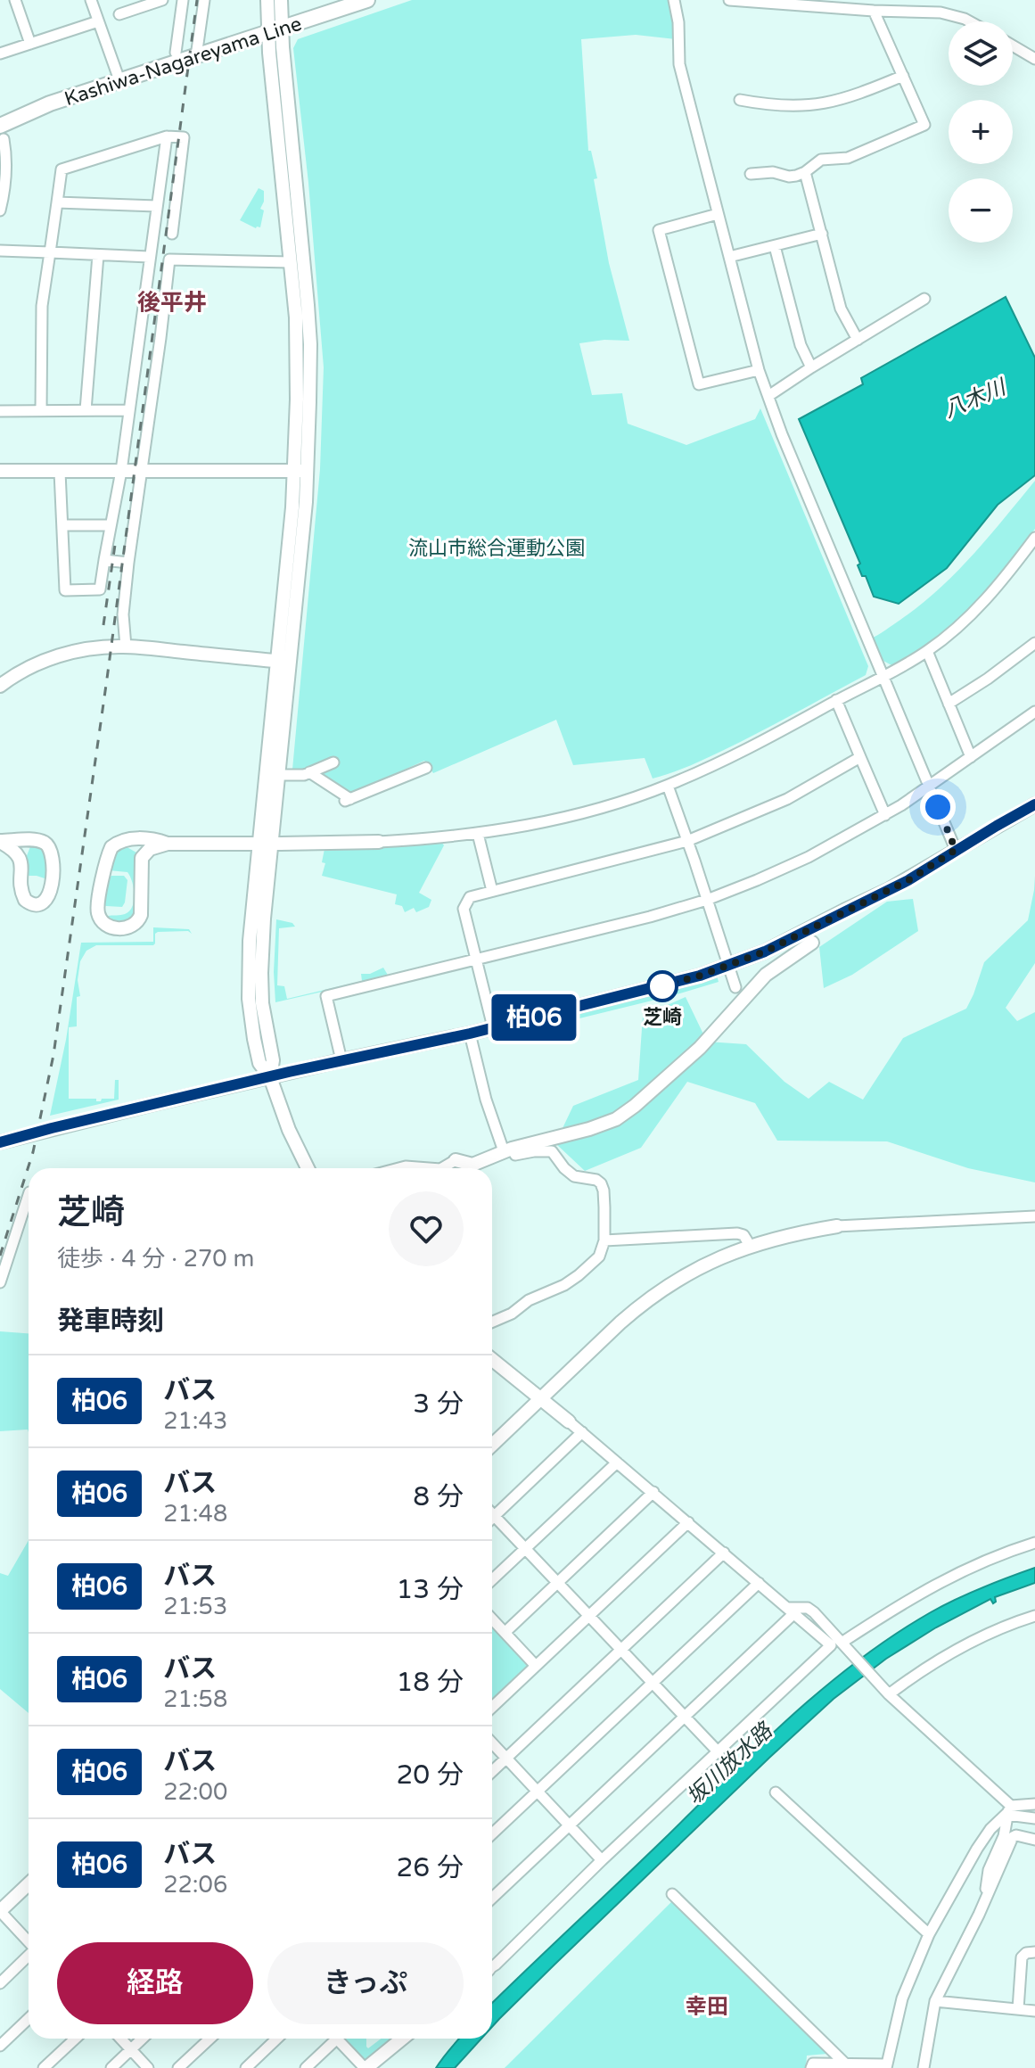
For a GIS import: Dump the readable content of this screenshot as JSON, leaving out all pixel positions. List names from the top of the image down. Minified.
{"streets":{"main road":["Kashiwa-Nagareyama Line"]},"districts":["後平井","幸田"],"water":["八木川","坂川放水路"],"parks":["流山市総合運動公園"],"places":["芝崎"],"lines":["bus line 柏06"],"page":{"on_map":"柏06","map_buttons":["+","−"],"heading":[["芝崎","徒歩 · 4 分 · 270 m"],"発車時刻"],"list":[{"mark":"柏06","name":"バス","note":"21:43","value":"3 分"},{"mark":"柏06","name":"バス","note":"21:48","value":"8 分"},{"mark":"柏06","name":"バス","note":"21:53","value":"13 分"},{"mark":"柏06","name":"バス","note":"21:58","value":"18 分"},{"mark":"柏06","name":"バス","note":"22:00","value":"20 分"},{"mark":"柏06","name":"バス","note":"22:06","value":"26 分"}],"buttons":["経路","きっぷ"]}}
